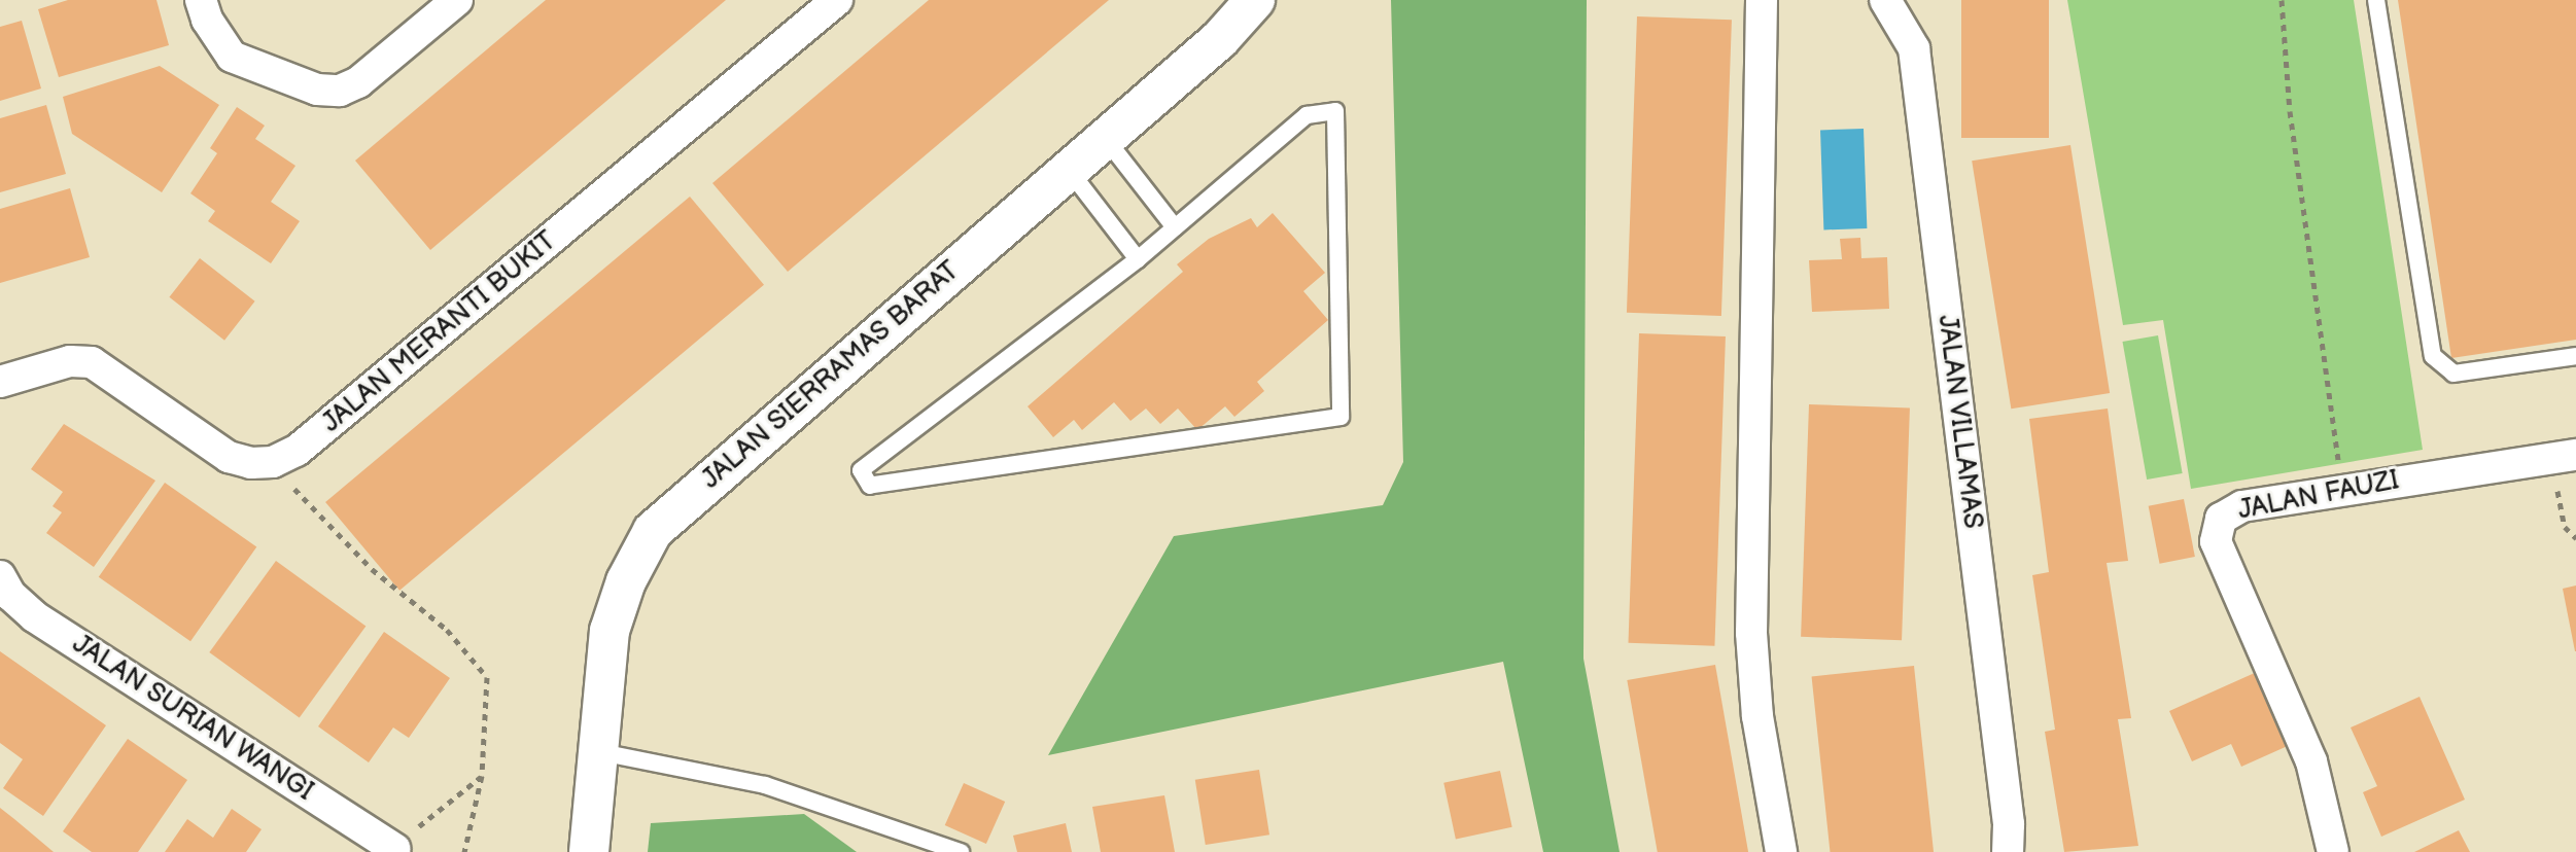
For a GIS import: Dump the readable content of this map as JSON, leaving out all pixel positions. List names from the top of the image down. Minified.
{"streets":{"street":["JALAN MERANTI BUKIT","JALAN SIERRAMAS BARAT","JALAN VILLAMAS","JALAN FAUZI","JALAN SURIAN WANGI"]}}
